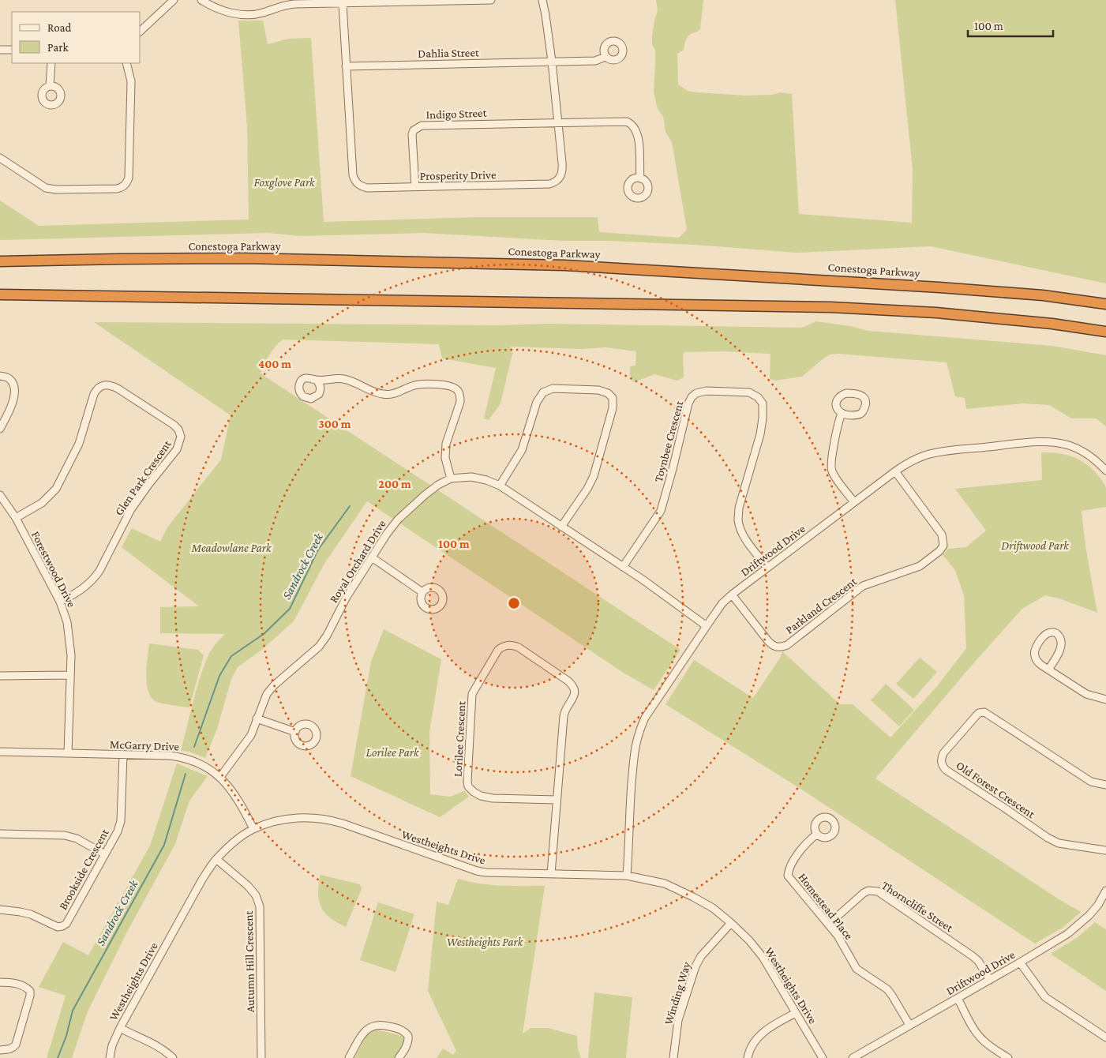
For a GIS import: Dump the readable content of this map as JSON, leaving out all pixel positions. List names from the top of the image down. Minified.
{"streets":{"highway":["Conestoga Parkway"],"street":["Dahlia Street","Indigo Street","Prosperity Drive","Toynbee Crescent","Glen Park Crescent","Driftwood Drive","Royal Orchard Drive","Forestwood Drive","Parkland Crescent","Lorilee Crescent","McGarry Drive","Old Forest Crescent","Westheights Drive","Brookside Crescent","Homestead Place","Thorncliffe Street","Autumn Hill Crescent","Winding Way"]},"crossings":[["Dahlia Street","Prosperity Drive"],["Indigo Street","Prosperity Drive"],["Toynbee Crescent","Driftwood Drive"],["Toynbee Crescent","Royal Orchard Drive"],["Glen Park Crescent","Forestwood Drive"],["Driftwood Drive","Royal Orchard Drive"],["Driftwood Drive","Parkland Crescent"],["Driftwood Drive","Westheights Drive"],["Driftwood Drive","Homestead Place"],["Driftwood Drive","Thorncliffe Street"],["Royal Orchard Drive","McGarry Drive"],["Forestwood Drive","McGarry Drive"],["Lorilee Crescent","Westheights Drive"],["McGarry Drive","Westheights Drive"],["McGarry Drive","Brookside Crescent"],["Westheights Drive","Autumn Hill Crescent"],["Westheights Drive","Winding Way"],["Homestead Place","Thorncliffe Street"]],"water":["Sandrock Creek"],"parks":["Foxglove Park","Driftwood Park","Meadowlane Park","Lorilee Park","Westheights Park"],"legend":["Road","Park"],"scale_bar":"100 m","rings":["400 m","300 m","200 m","100 m"]}
